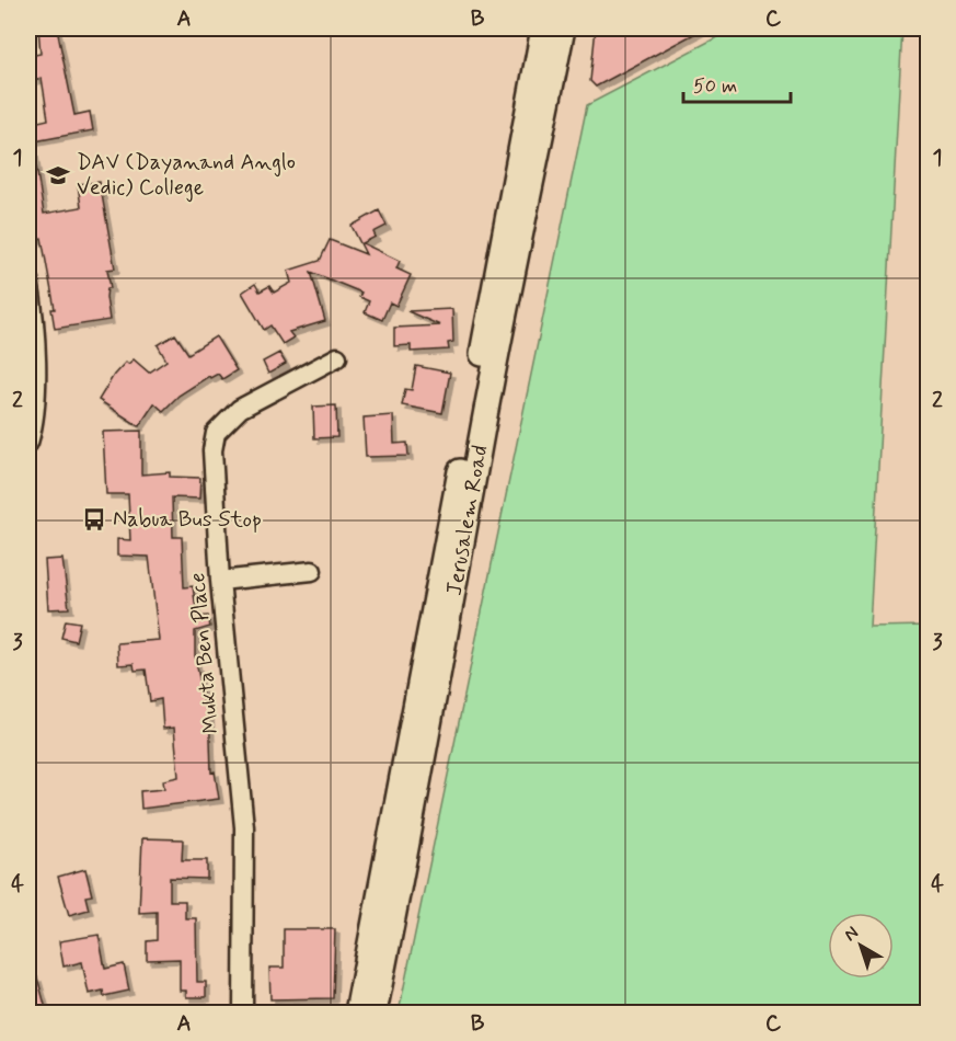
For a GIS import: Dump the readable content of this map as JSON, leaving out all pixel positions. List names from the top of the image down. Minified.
{"streets":{"main road":["Jerusalem Road"],"street":["Mukta Ben Place"]},"places":{"school or university":["DAV (Dayanand Anglo Vedic) College"],"bus stop":["Nabua Bus Stop"]},"scale_bar":"50 m","north":"top left","grid":{"columns":["A","B","C"],"rows":["1","2","3","4"]}}
